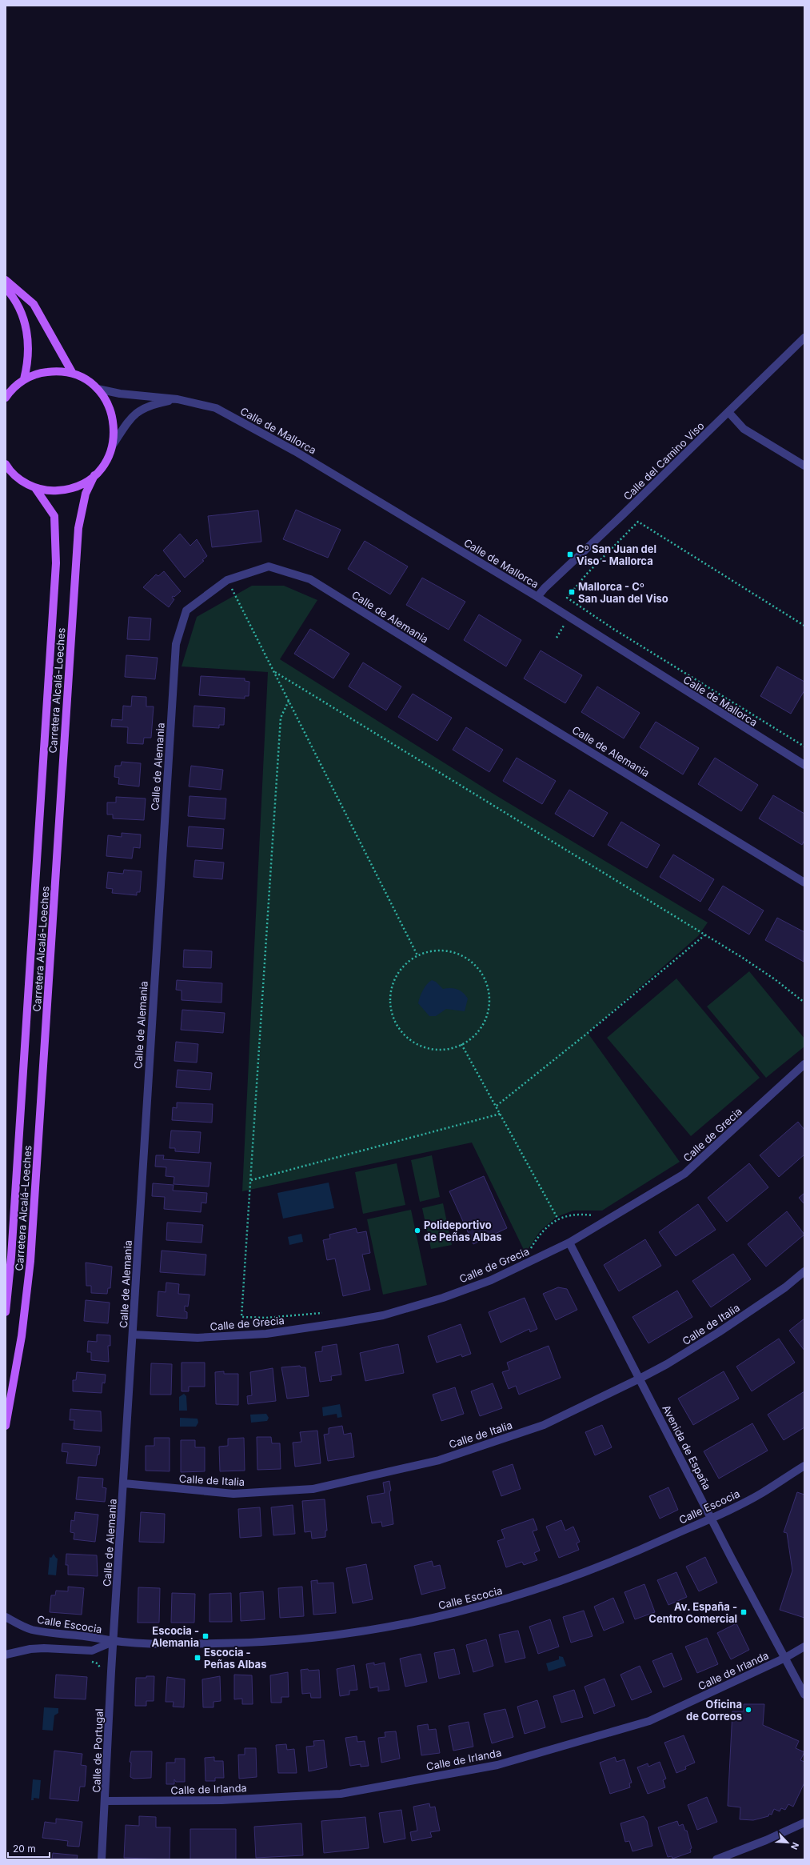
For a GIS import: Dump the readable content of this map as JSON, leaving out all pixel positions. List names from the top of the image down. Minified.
{"streets":{"main road":["Carretera Alcalá-Loeches"],"street":["Calle de Mallorca","Calle del Camino Viso","Calle de Alemania","Calle de Grecia","Calle de Italia","Avenida de España","Calle Escocia","Calle de Irlanda","Calle de Portugal"]},"crossings":[["Calle de Mallorca","Calle del Camino Viso"],["Calle de Alemania","Calle de Grecia"],["Calle de Alemania","Calle de Italia"],["Calle de Alemania","Calle Escocia"],["Calle de Alemania","Calle de Portugal"],["Calle de Grecia","Avenida de España"],["Calle de Italia","Avenida de España"],["Avenida de España","Calle Escocia"],["Avenida de España","Calle de Irlanda"],["Calle Escocia","Calle de Portugal"],["Calle de Irlanda","Calle de Portugal"]],"places":{"transit":["Cº San Juan del Viso - Mallorca","Mallorca - Cº San Juan del Viso","Av. España - Centro Comercial","Escocia - Alemania","Escocia - Peñas Albas"],"other":["Polideportivo de Peñas Albas","Oficina de Correos"]},"scale_bar":"20 m","north":"bottom right"}
